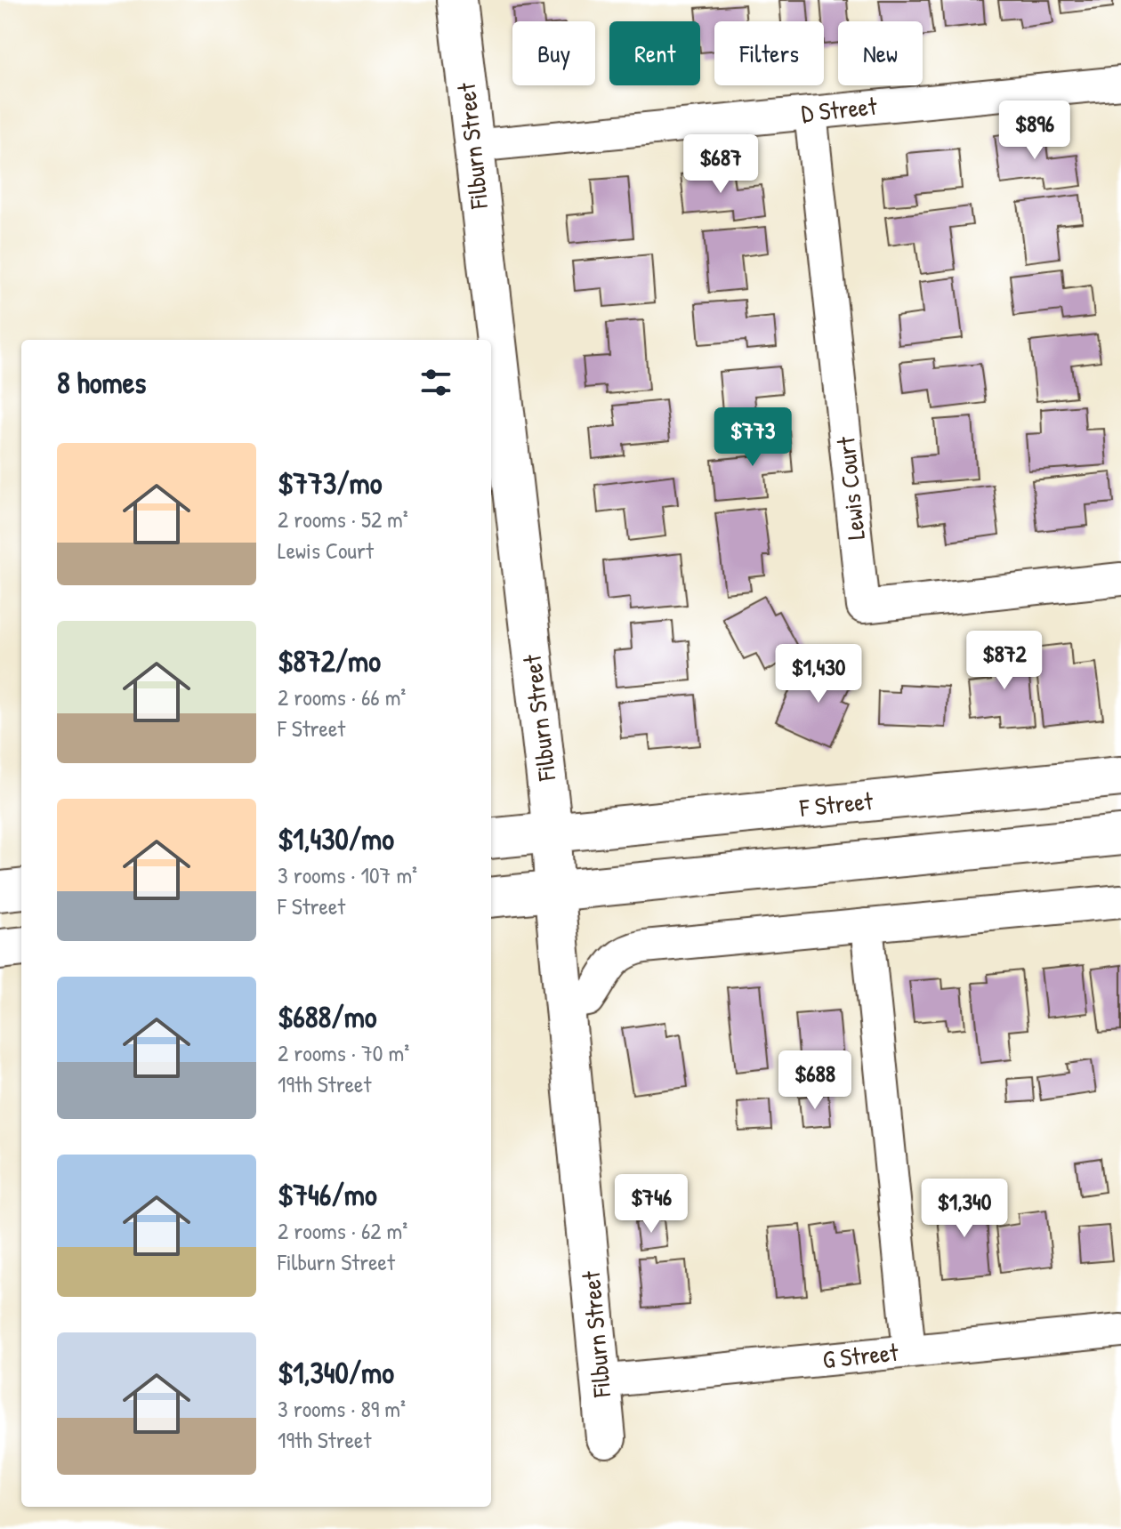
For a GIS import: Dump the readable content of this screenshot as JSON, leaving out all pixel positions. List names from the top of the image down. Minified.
{"streets":{"street":["D Street","Filburn Street","Lewis Court","F Street","G Street"]},"crossings":[["D Street","Filburn Street"],["D Street","Lewis Court"],["Filburn Street","F Street"],["Filburn Street","G Street"]],"page":{"chip":["Buy","Rent","Filters","New"],"price":["$896","$687","$773","$872","$1,430","$688","$746","$1,340"],"heading":"8 homes","list":[{"name":"$773/mo","note":"2 rooms · 52 m² · Lewis Court"},{"name":"$872/mo","note":"2 rooms · 66 m² · F Street"},{"name":"$1,430/mo","note":"3 rooms · 107 m² · F Street"},{"name":"$688/mo","note":"2 rooms · 70 m² · 19th Street"},{"name":"$746/mo","note":"2 rooms · 62 m² · Filburn Street"},{"name":"$1,340/mo","note":"3 rooms · 89 m² · 19th Street"}]}}
